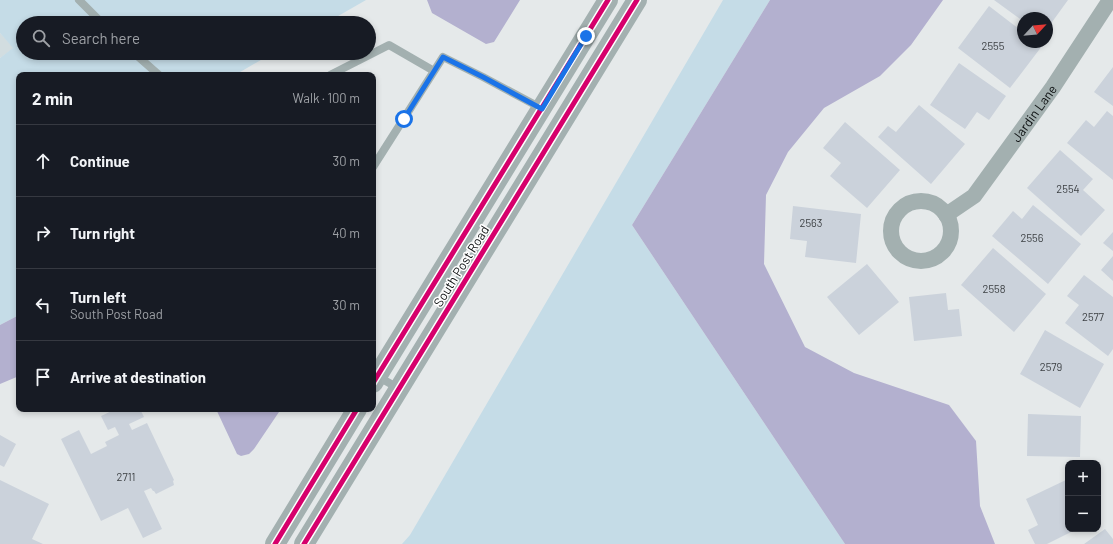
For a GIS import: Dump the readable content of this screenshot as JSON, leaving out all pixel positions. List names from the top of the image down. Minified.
{"streets":{"street":["Jardin Lane","South Post Road"]},"house_numbers":["2555","2554","2563","2556","2558","2577","2579","2711"],"north":"top right","page":{"search":"Search here","heading":["2 min","Walk · 100 m"],"list":[["Continue","30 m"],["Turn right","40 m"],["Turn left","South Post Road","30 m"],"Arrive at destination"],"map_buttons":["+","−"]}}
